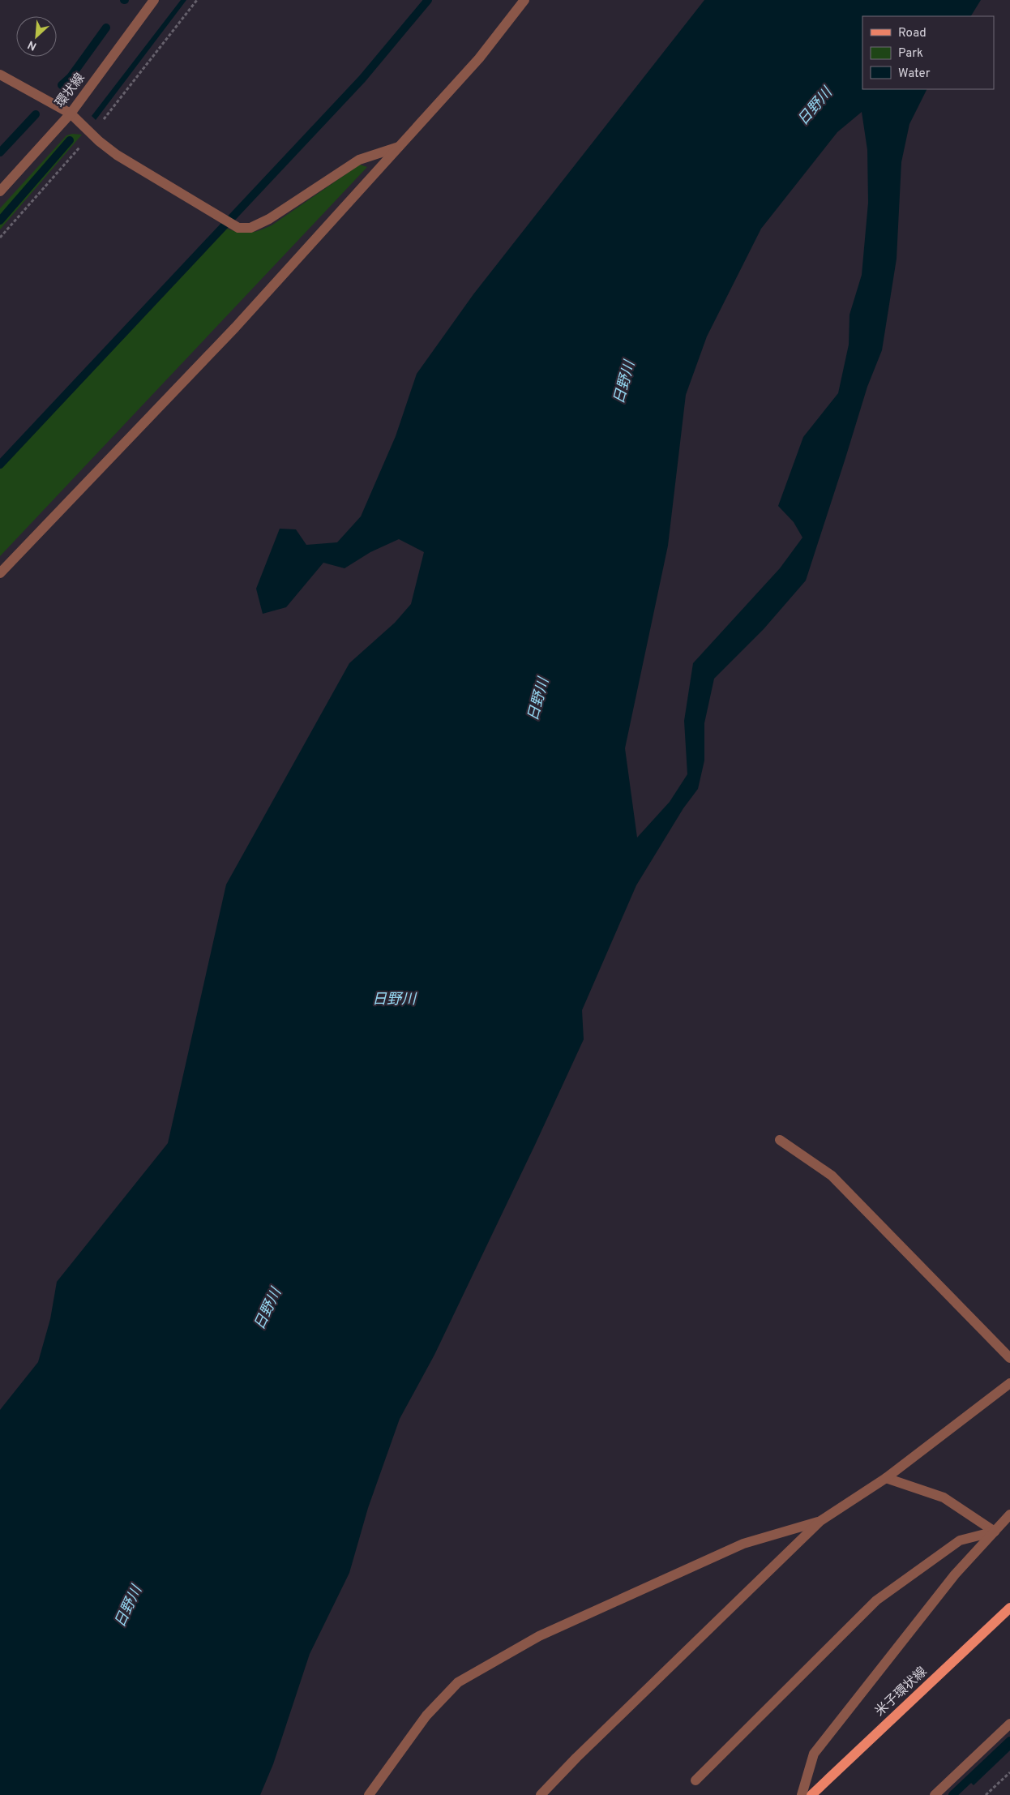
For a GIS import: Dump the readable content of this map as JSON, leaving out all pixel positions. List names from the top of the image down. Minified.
{"streets":{"main road":["米子環状線"],"street":["環状線"]},"water":["日野川"],"legend":["Road","Park","Water"],"north":"bottom left"}
